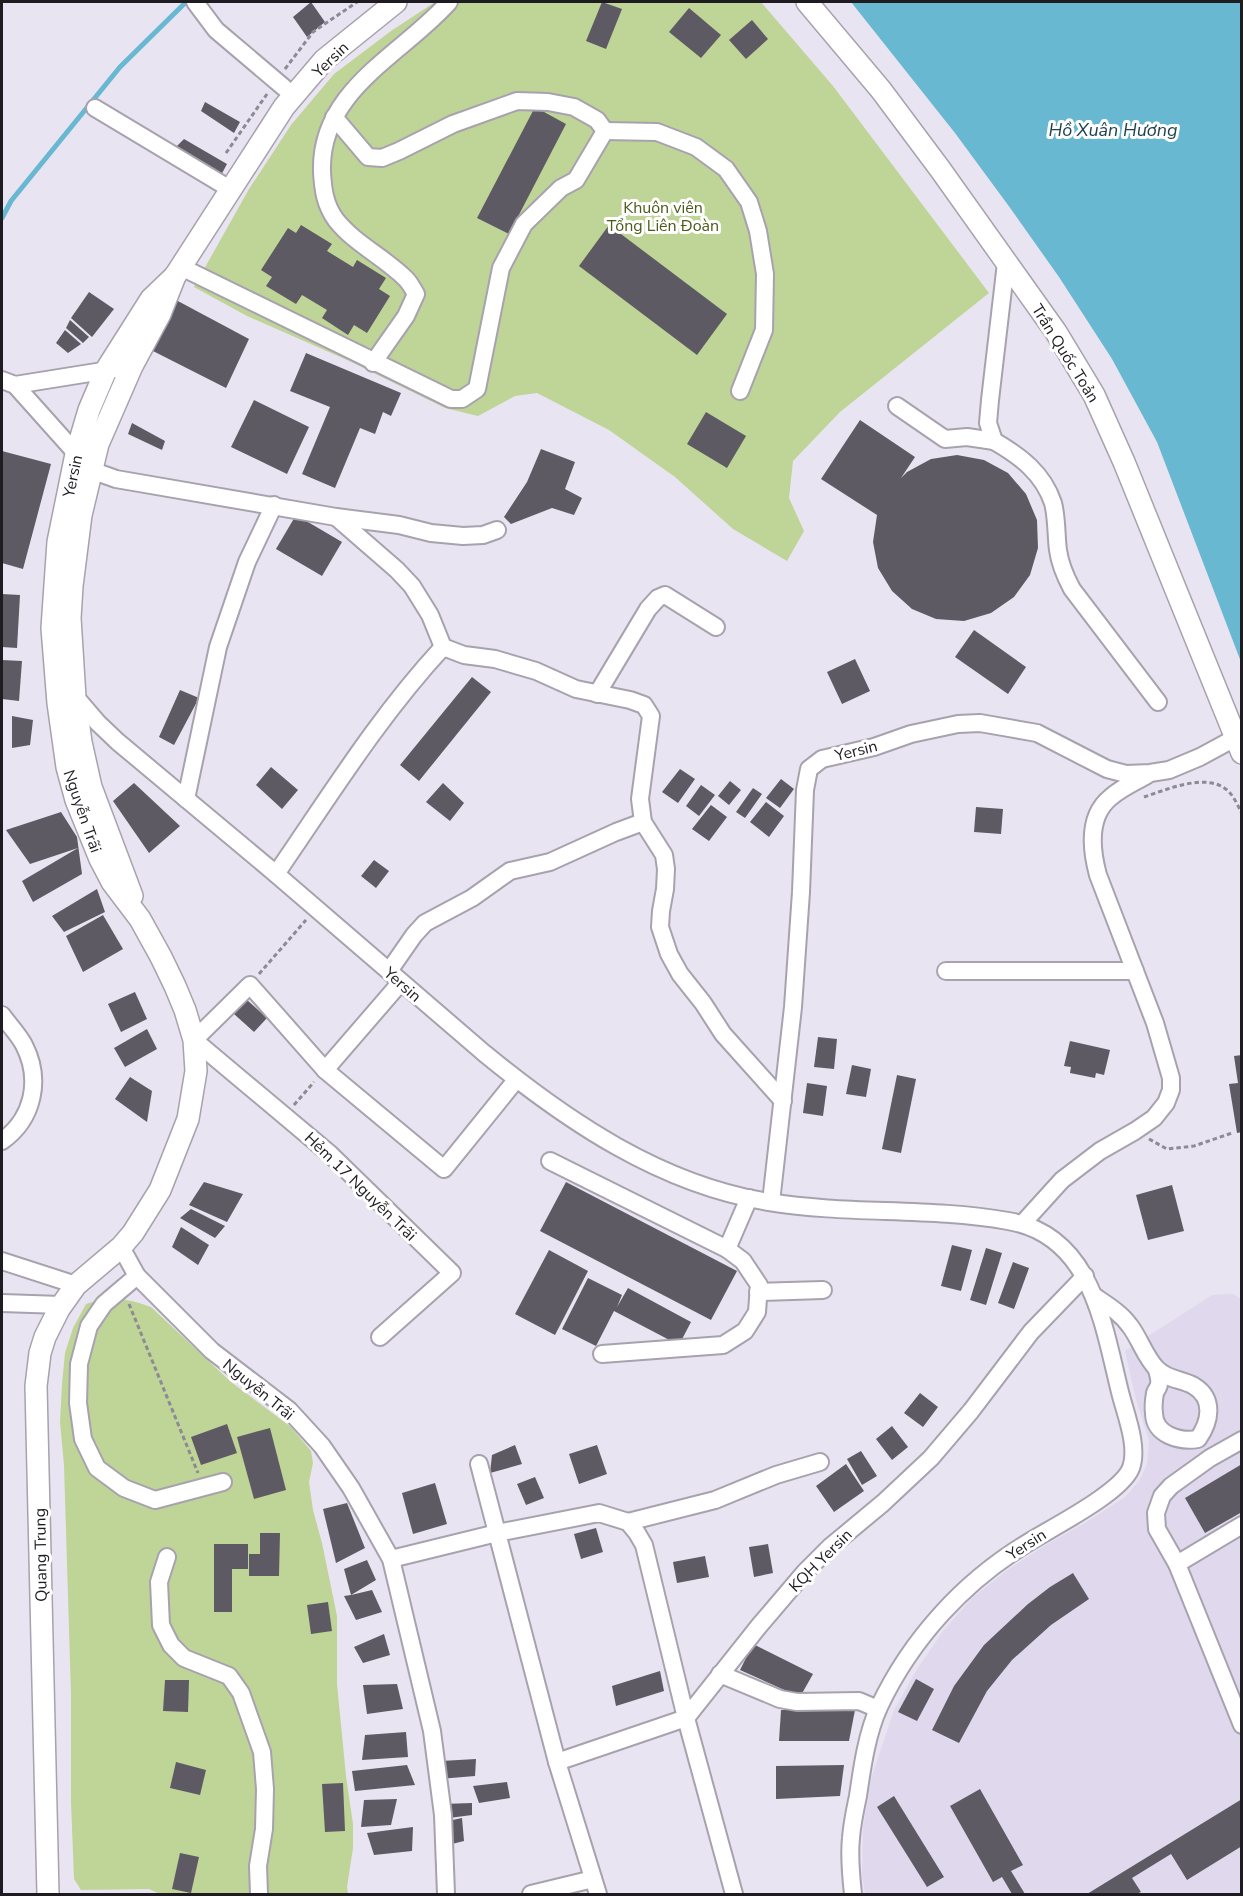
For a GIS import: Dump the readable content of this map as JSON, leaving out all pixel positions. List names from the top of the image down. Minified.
{"streets":{"main road":["Yersin","Trần Quốc Toản","Nguyễn Trãi","Quang Trung"],"street":["Hẻm 17 Nguyễn Trãi","KQH Yersin"]},"crossings":[["Yersin","Trần Quốc Toản"],["Yersin","Nguyễn Trãi"],["Yersin","KQH Yersin"],["Nguyễn Trãi","Hẻm 17 Nguyễn Trãi"],["Nguyễn Trãi","Quang Trung"]],"water":["Hồ Xuân Hương"],"parks":["Khuôn viên Tổng Liên Đoàn"]}
